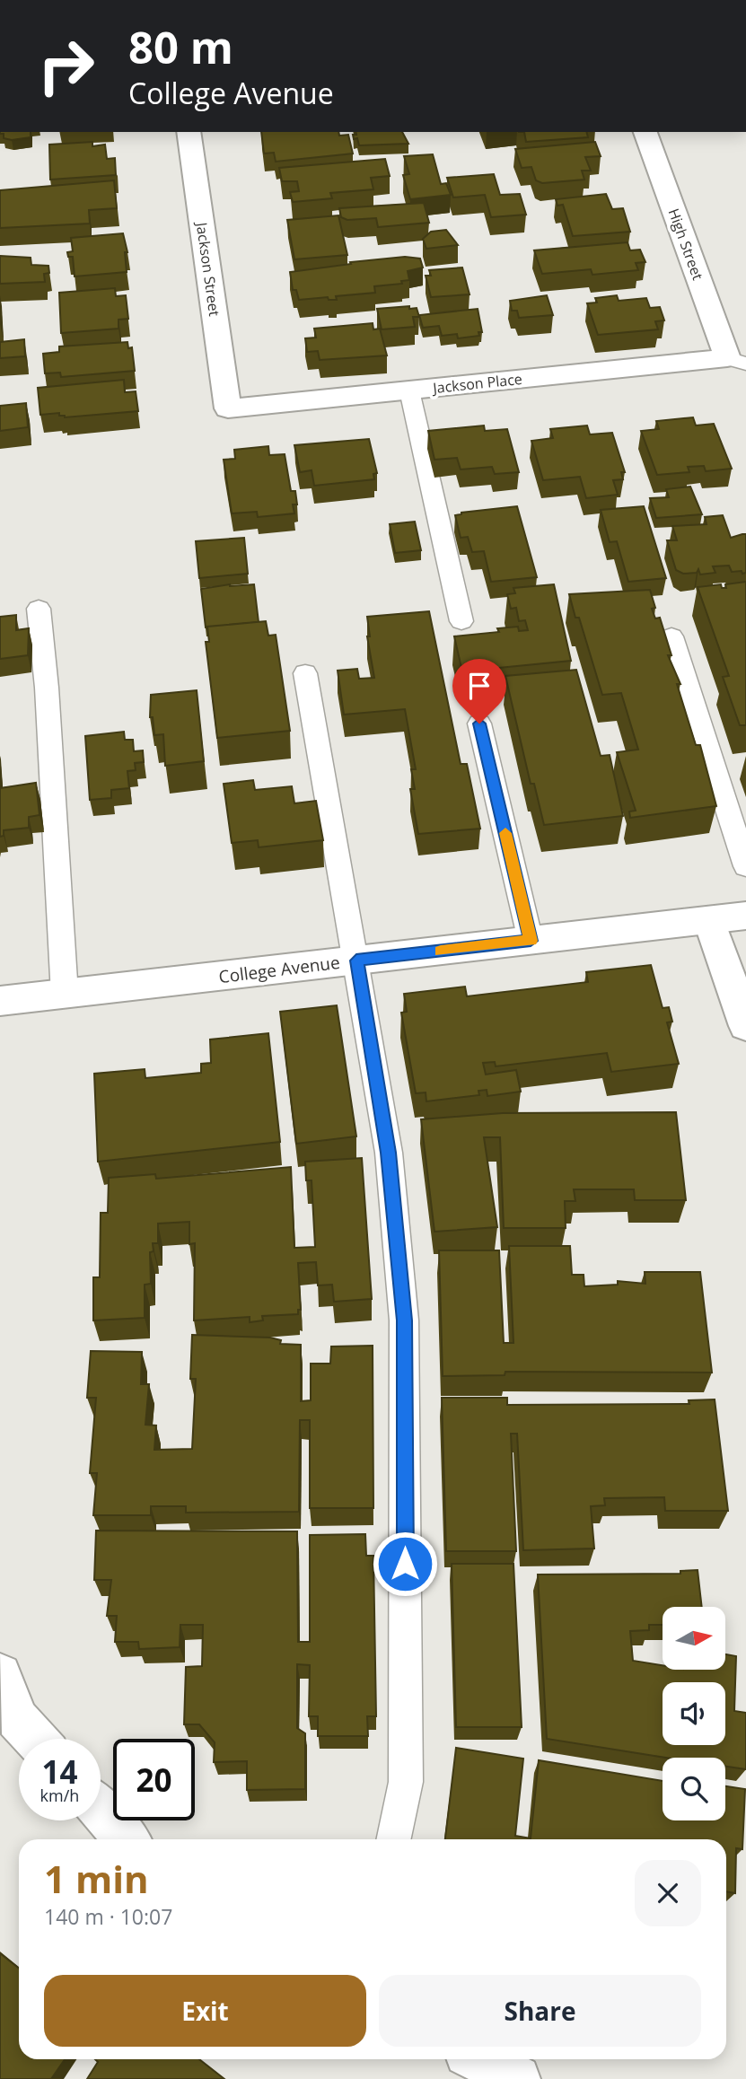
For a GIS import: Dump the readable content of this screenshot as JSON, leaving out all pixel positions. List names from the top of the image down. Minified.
{"streets":{"street":["High Street","Jackson Street","Jackson Place","College Avenue"]},"crossings":[["High Street","Jackson Place"],["Jackson Street","Jackson Place"]],"north":"right","page":{"turn":["80 m","College Avenue"],"speed":"14 km/h","limit":"20","heading":["1 min","140 m · 10:07"],"buttons":["Exit","Share"]}}
